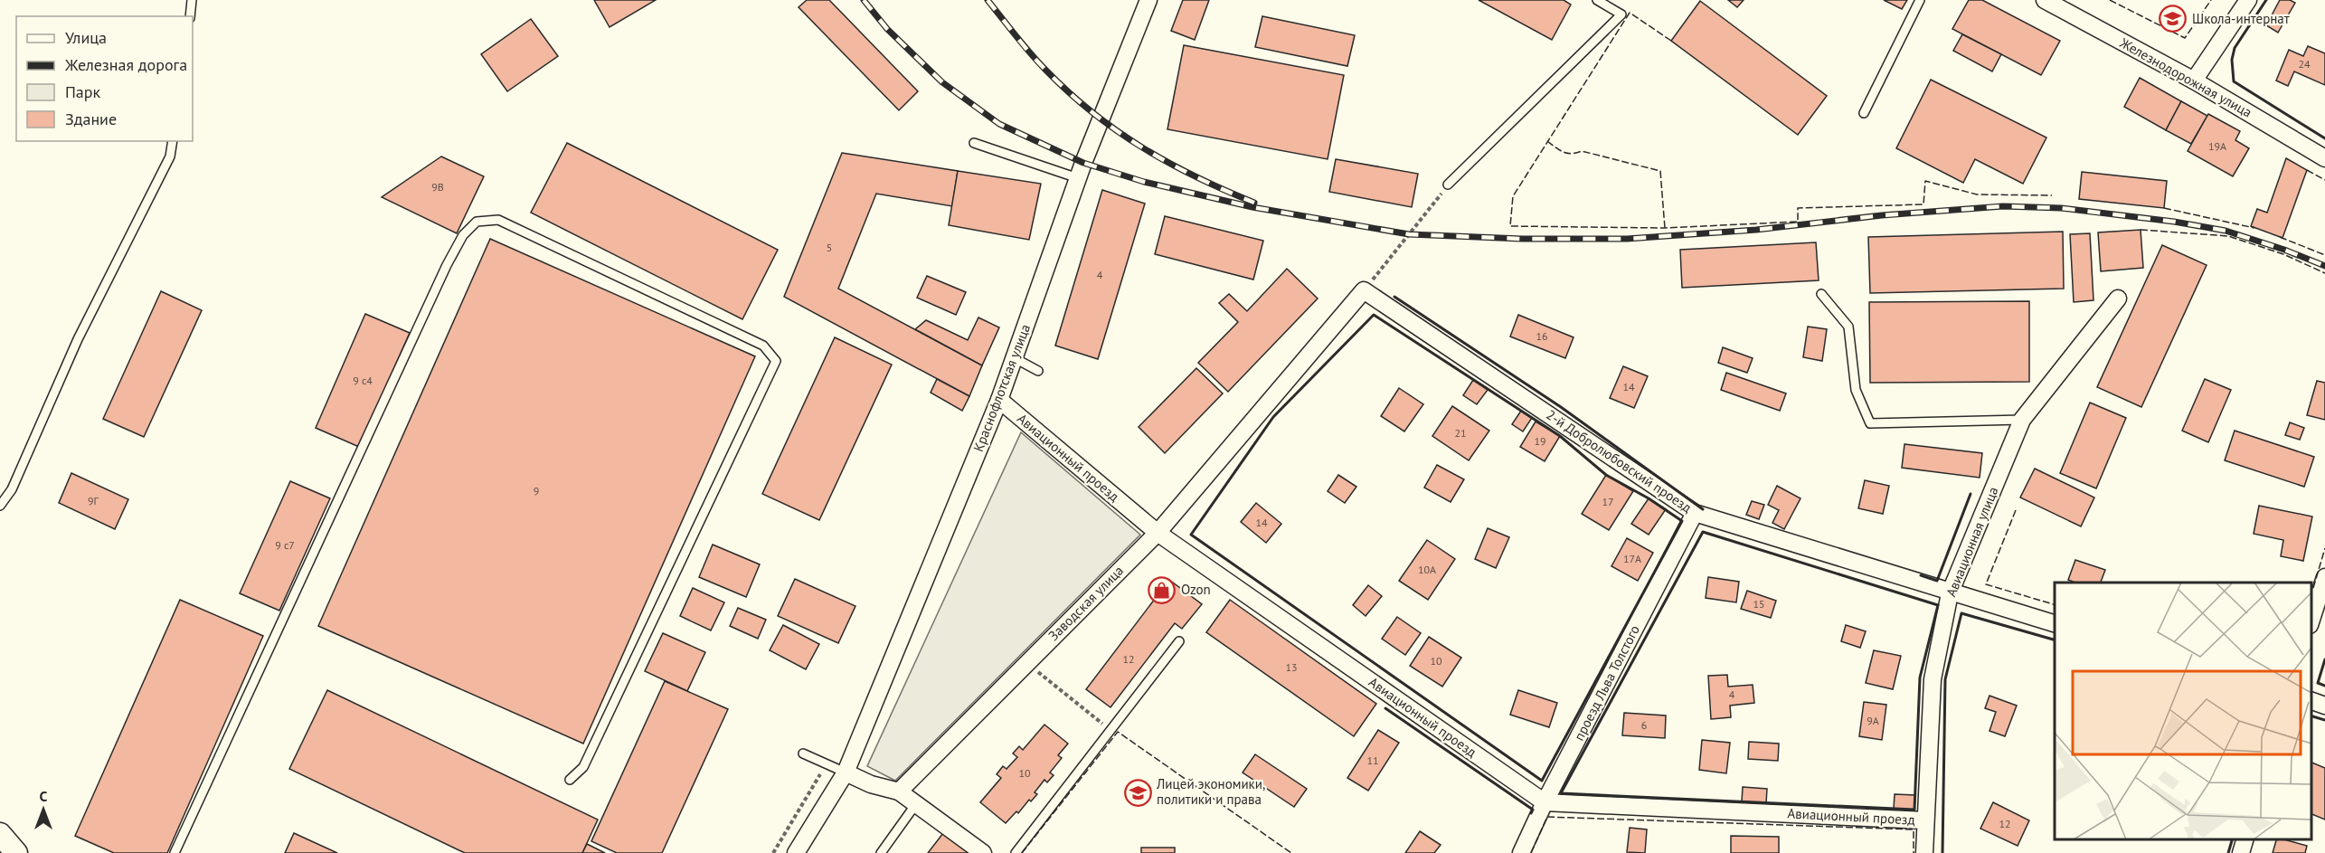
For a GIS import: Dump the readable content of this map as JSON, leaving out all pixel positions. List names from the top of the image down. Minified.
{"streets":{"street":["Железнодорожная улица","Краснофлотская улица","Авиационный проезд","2-й Добролюбовский проезд","Авиационная улица","Заводская улица","проезд Льва Толстого"]},"crossings":[["Краснофлотская улица","Авиационный проезд"],["Авиационный проезд","Авиационная улица"],["Авиационный проезд","Заводская улица"],["Авиационный проезд","проезд Льва Толстого"],["2-й Добролюбовский проезд","Авиационная улица"],["2-й Добролюбовский проезд","Заводская улица"],["2-й Добролюбовский проезд","проезд Льва Толстого"]],"places":{"school or university":["Школа-интернат","Лицей экономики, политики и права"],"shop":["Ozon"]},"house_numbers":["24","19А","9В","5","4","16","9 с4","14","21","19","9","9Г","17","14","9 с7","17А","10А","15","12","10","13","4","9А","6","11","10","12"],"legend":["Улица","Железная дорога","Парк","Здание"],"north":"top"}
